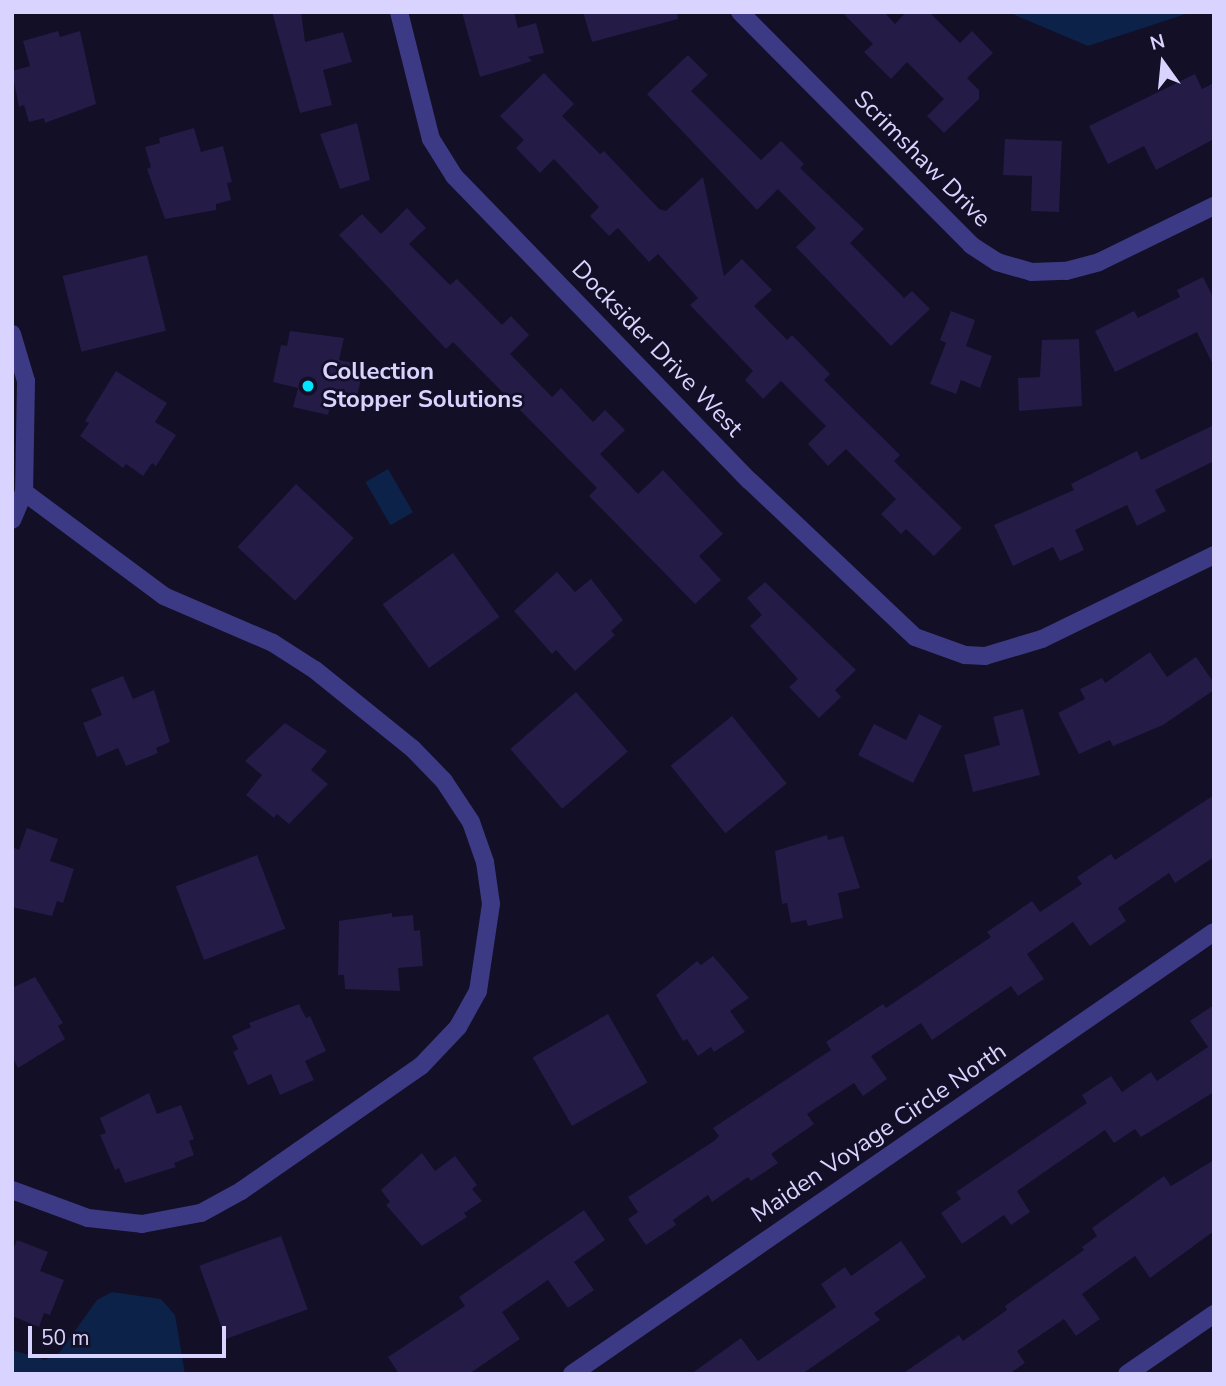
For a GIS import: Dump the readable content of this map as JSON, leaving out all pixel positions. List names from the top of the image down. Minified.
{"streets":{"street":["Scrimshaw Drive","Docksider Drive West","Maiden Voyage Circle North"]},"places":["Collection Stopper Solutions"],"scale_bar":"50 m","north":"top"}
